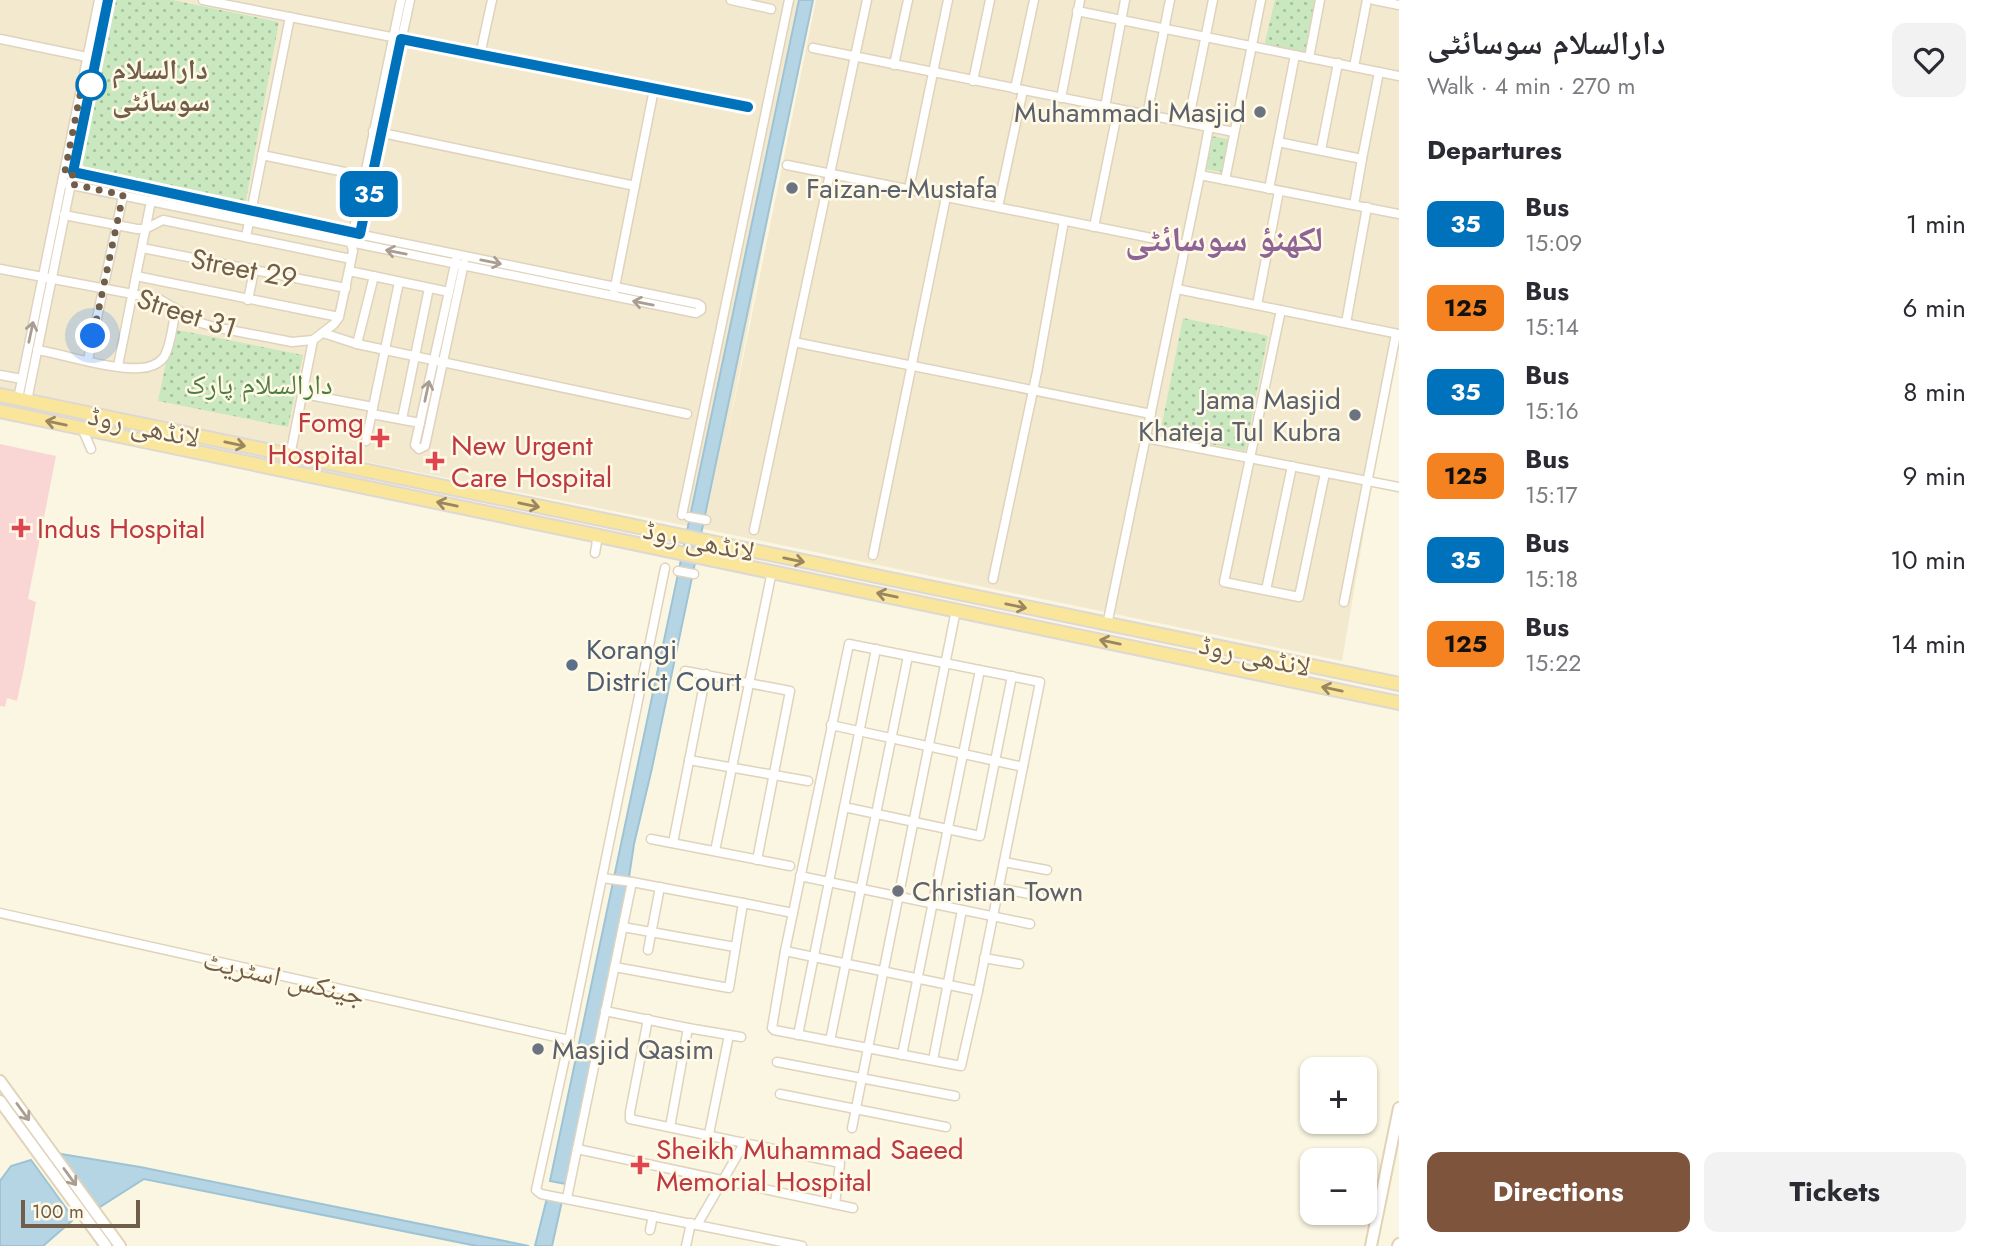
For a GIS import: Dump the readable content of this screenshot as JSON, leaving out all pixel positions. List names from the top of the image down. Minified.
{"streets":{"main road":["لانڈھی روڈ"],"street":["Street 29","Street 31","جینکس اسٹریٹ"]},"districts":["لکھنؤ سوسائٹی"],"parks":["دارالسلام پارک"],"places":{"other":["دارالسلام سوسائٹی","Muhammadi Masjid","Faizan-e-Mustafa","Jama Masjid Khateja Tul Kubra","Korangi District Court","Christian Town","Masjid Qasim"],"health":["Fomg Hospital","New Urgent Care Hospital","Indus Hospital","Sheikh Muhammad Saeed Memorial Hospital"]},"lines":["bus line 35"],"scale_bar":"100 m","page":{"on_map":"35","heading":[["دارالسلام سوسائٹی","Walk · 4 min · 270 m"],"Departures"],"list":[{"mark":"35","name":"Bus","note":"15:09","value":"1 min"},{"mark":"125","name":"Bus","note":"15:14","value":"6 min"},{"mark":"35","name":"Bus","note":"15:16","value":"8 min"},{"mark":"125","name":"Bus","note":"15:17","value":"9 min"},{"mark":"35","name":"Bus","note":"15:18","value":"10 min"},{"mark":"125","name":"Bus","note":"15:22","value":"14 min"}],"map_buttons":["+","−"],"buttons":["Directions","Tickets"],"scale":"100 m"}}
